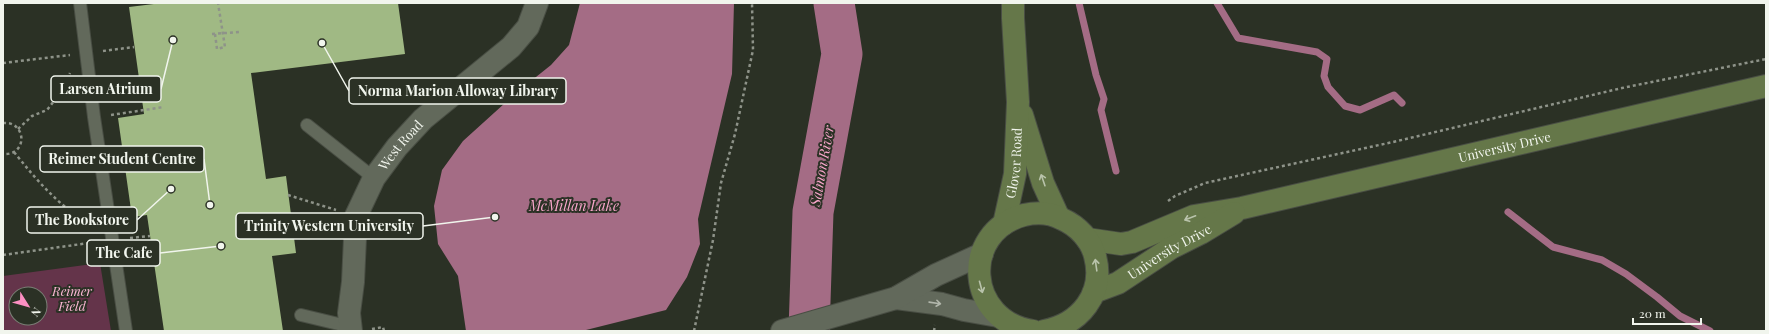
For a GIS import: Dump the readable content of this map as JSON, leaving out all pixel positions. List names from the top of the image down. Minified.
{"streets":{"street":["West Road","University Drive","Glover Road"]},"one_way":["Glover Road"],"water":["Salmon River","McMillan Lake"],"parks":["Reimer Field"],"places":["Larsen Atrium","Norma Marion Alloway Library","The Bookstore","Reimer Student Centre","Trinity Western University","The Cafe"],"scale_bar":"20 m","north":"bottom right"}
